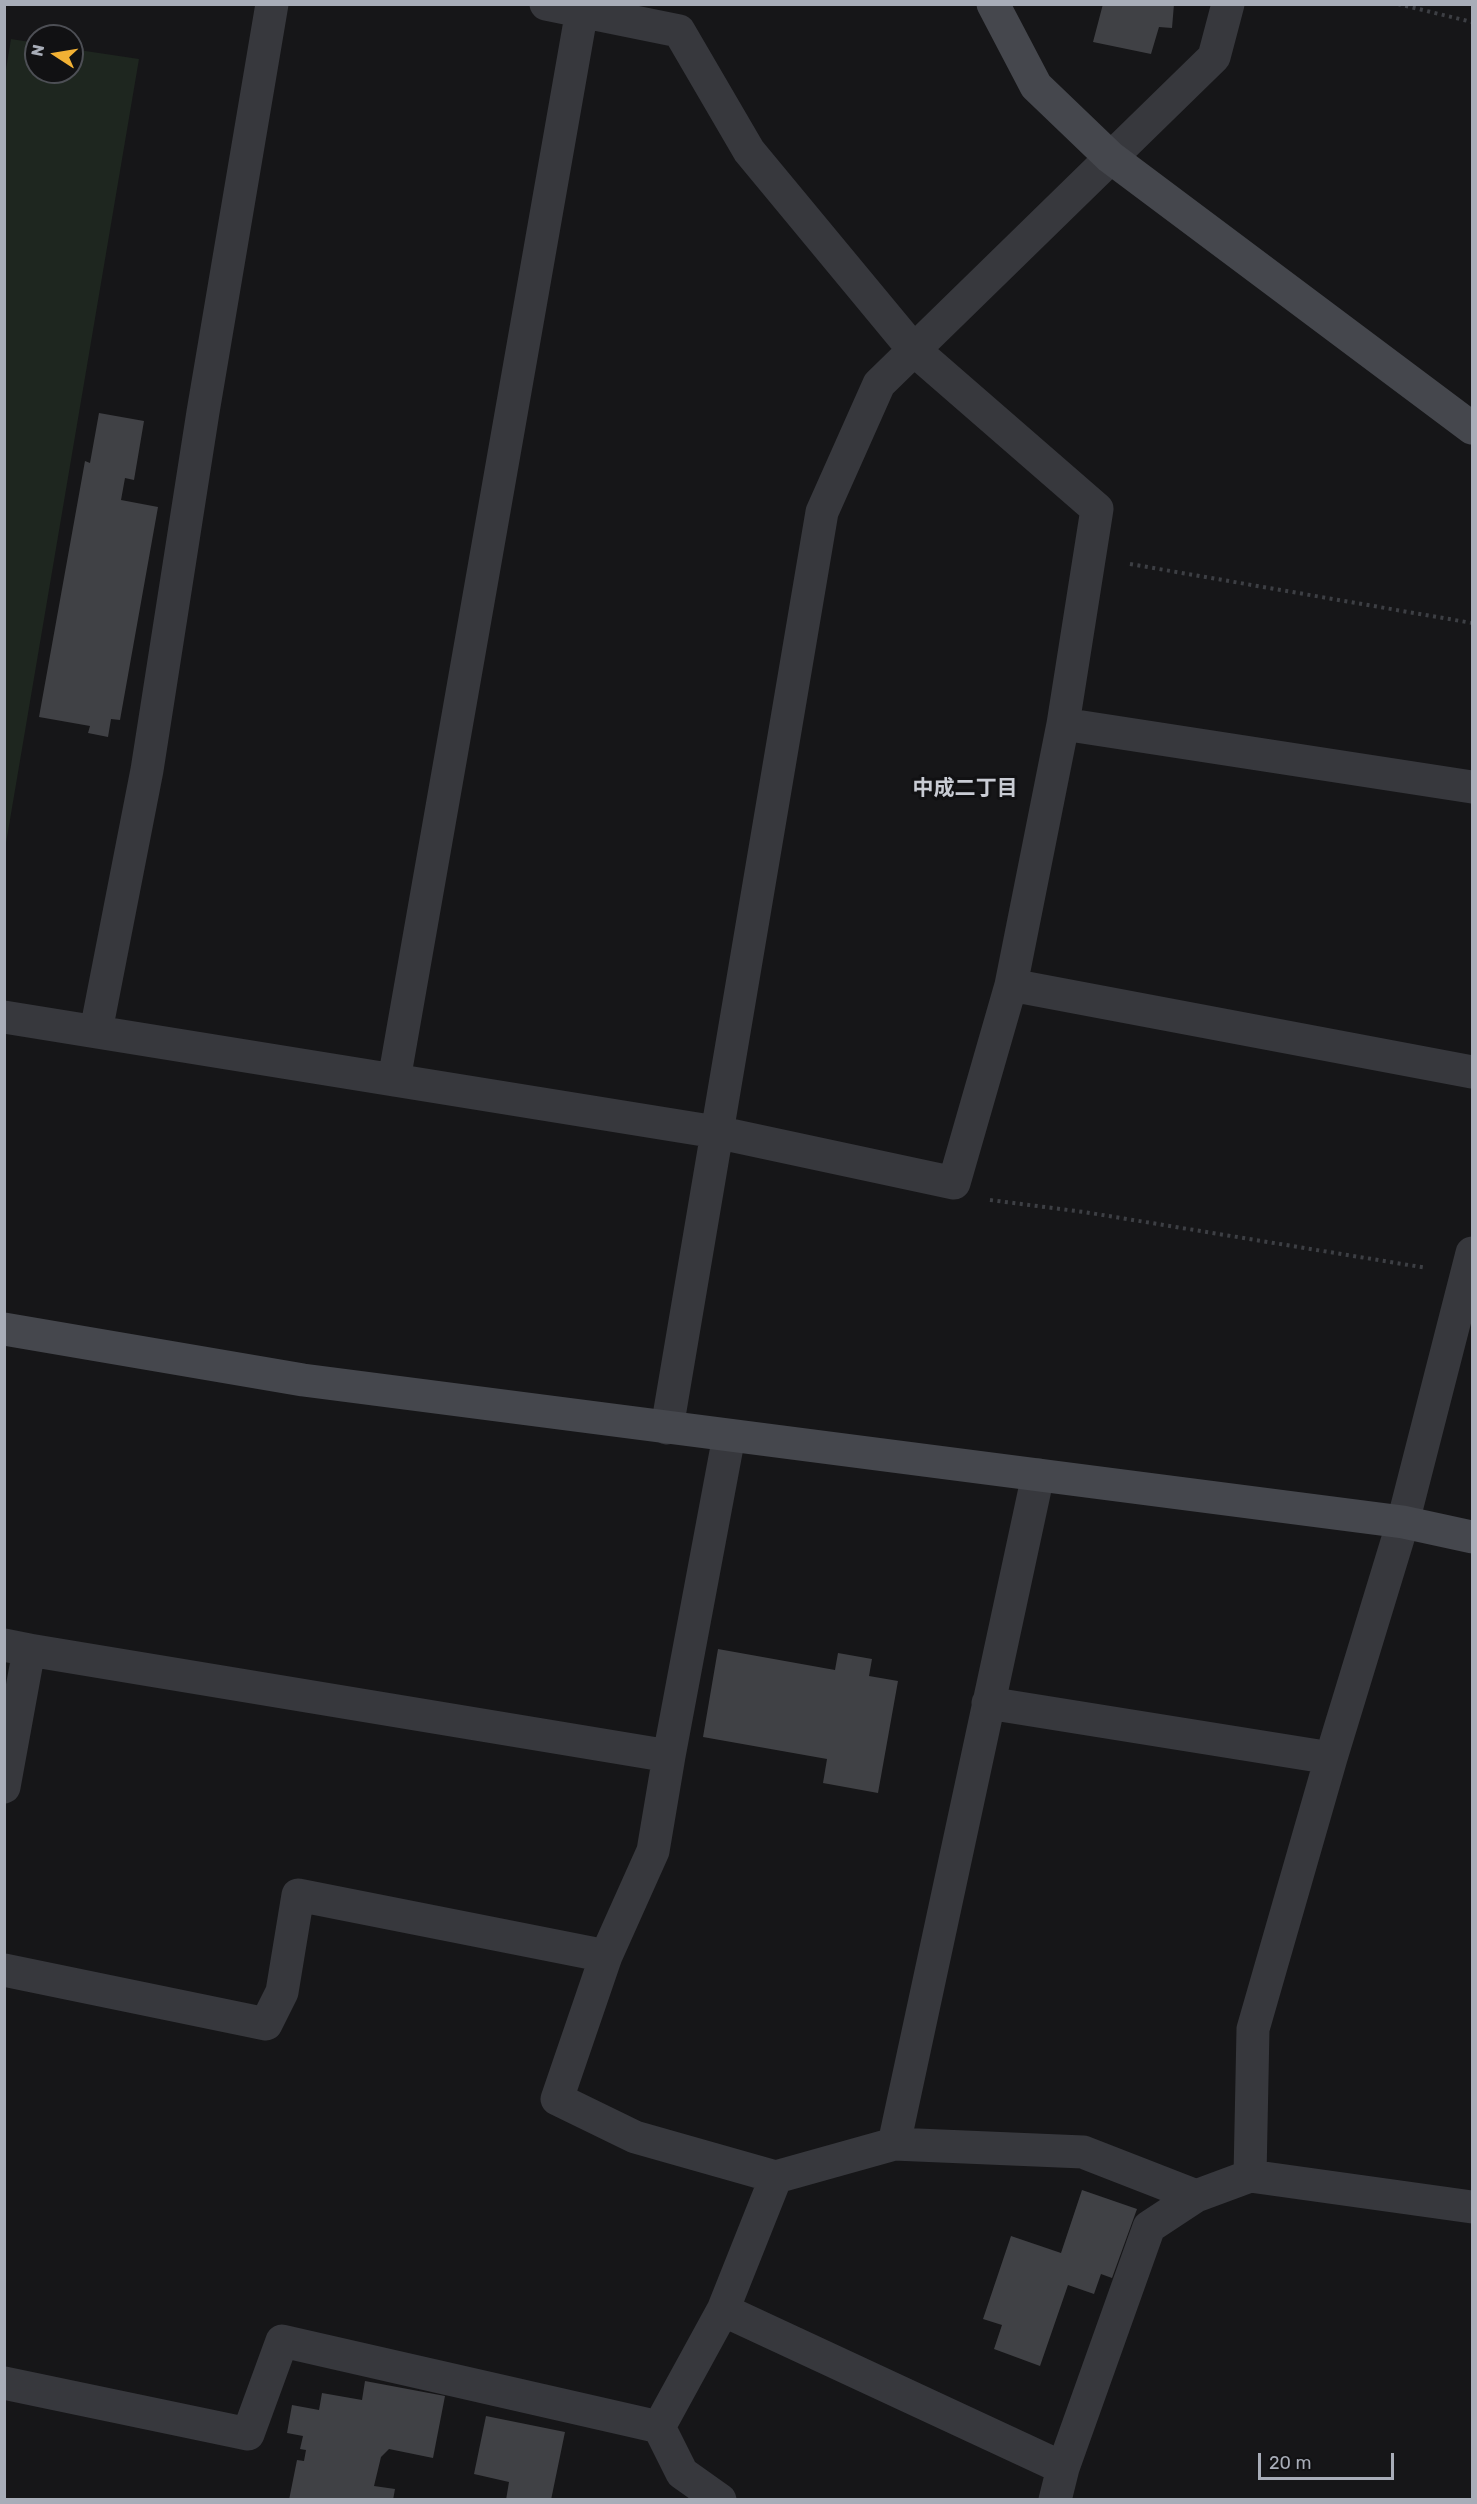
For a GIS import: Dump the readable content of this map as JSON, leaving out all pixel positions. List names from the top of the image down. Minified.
{"districts":["中成二丁目"],"scale_bar":"20 m","north":"left"}
